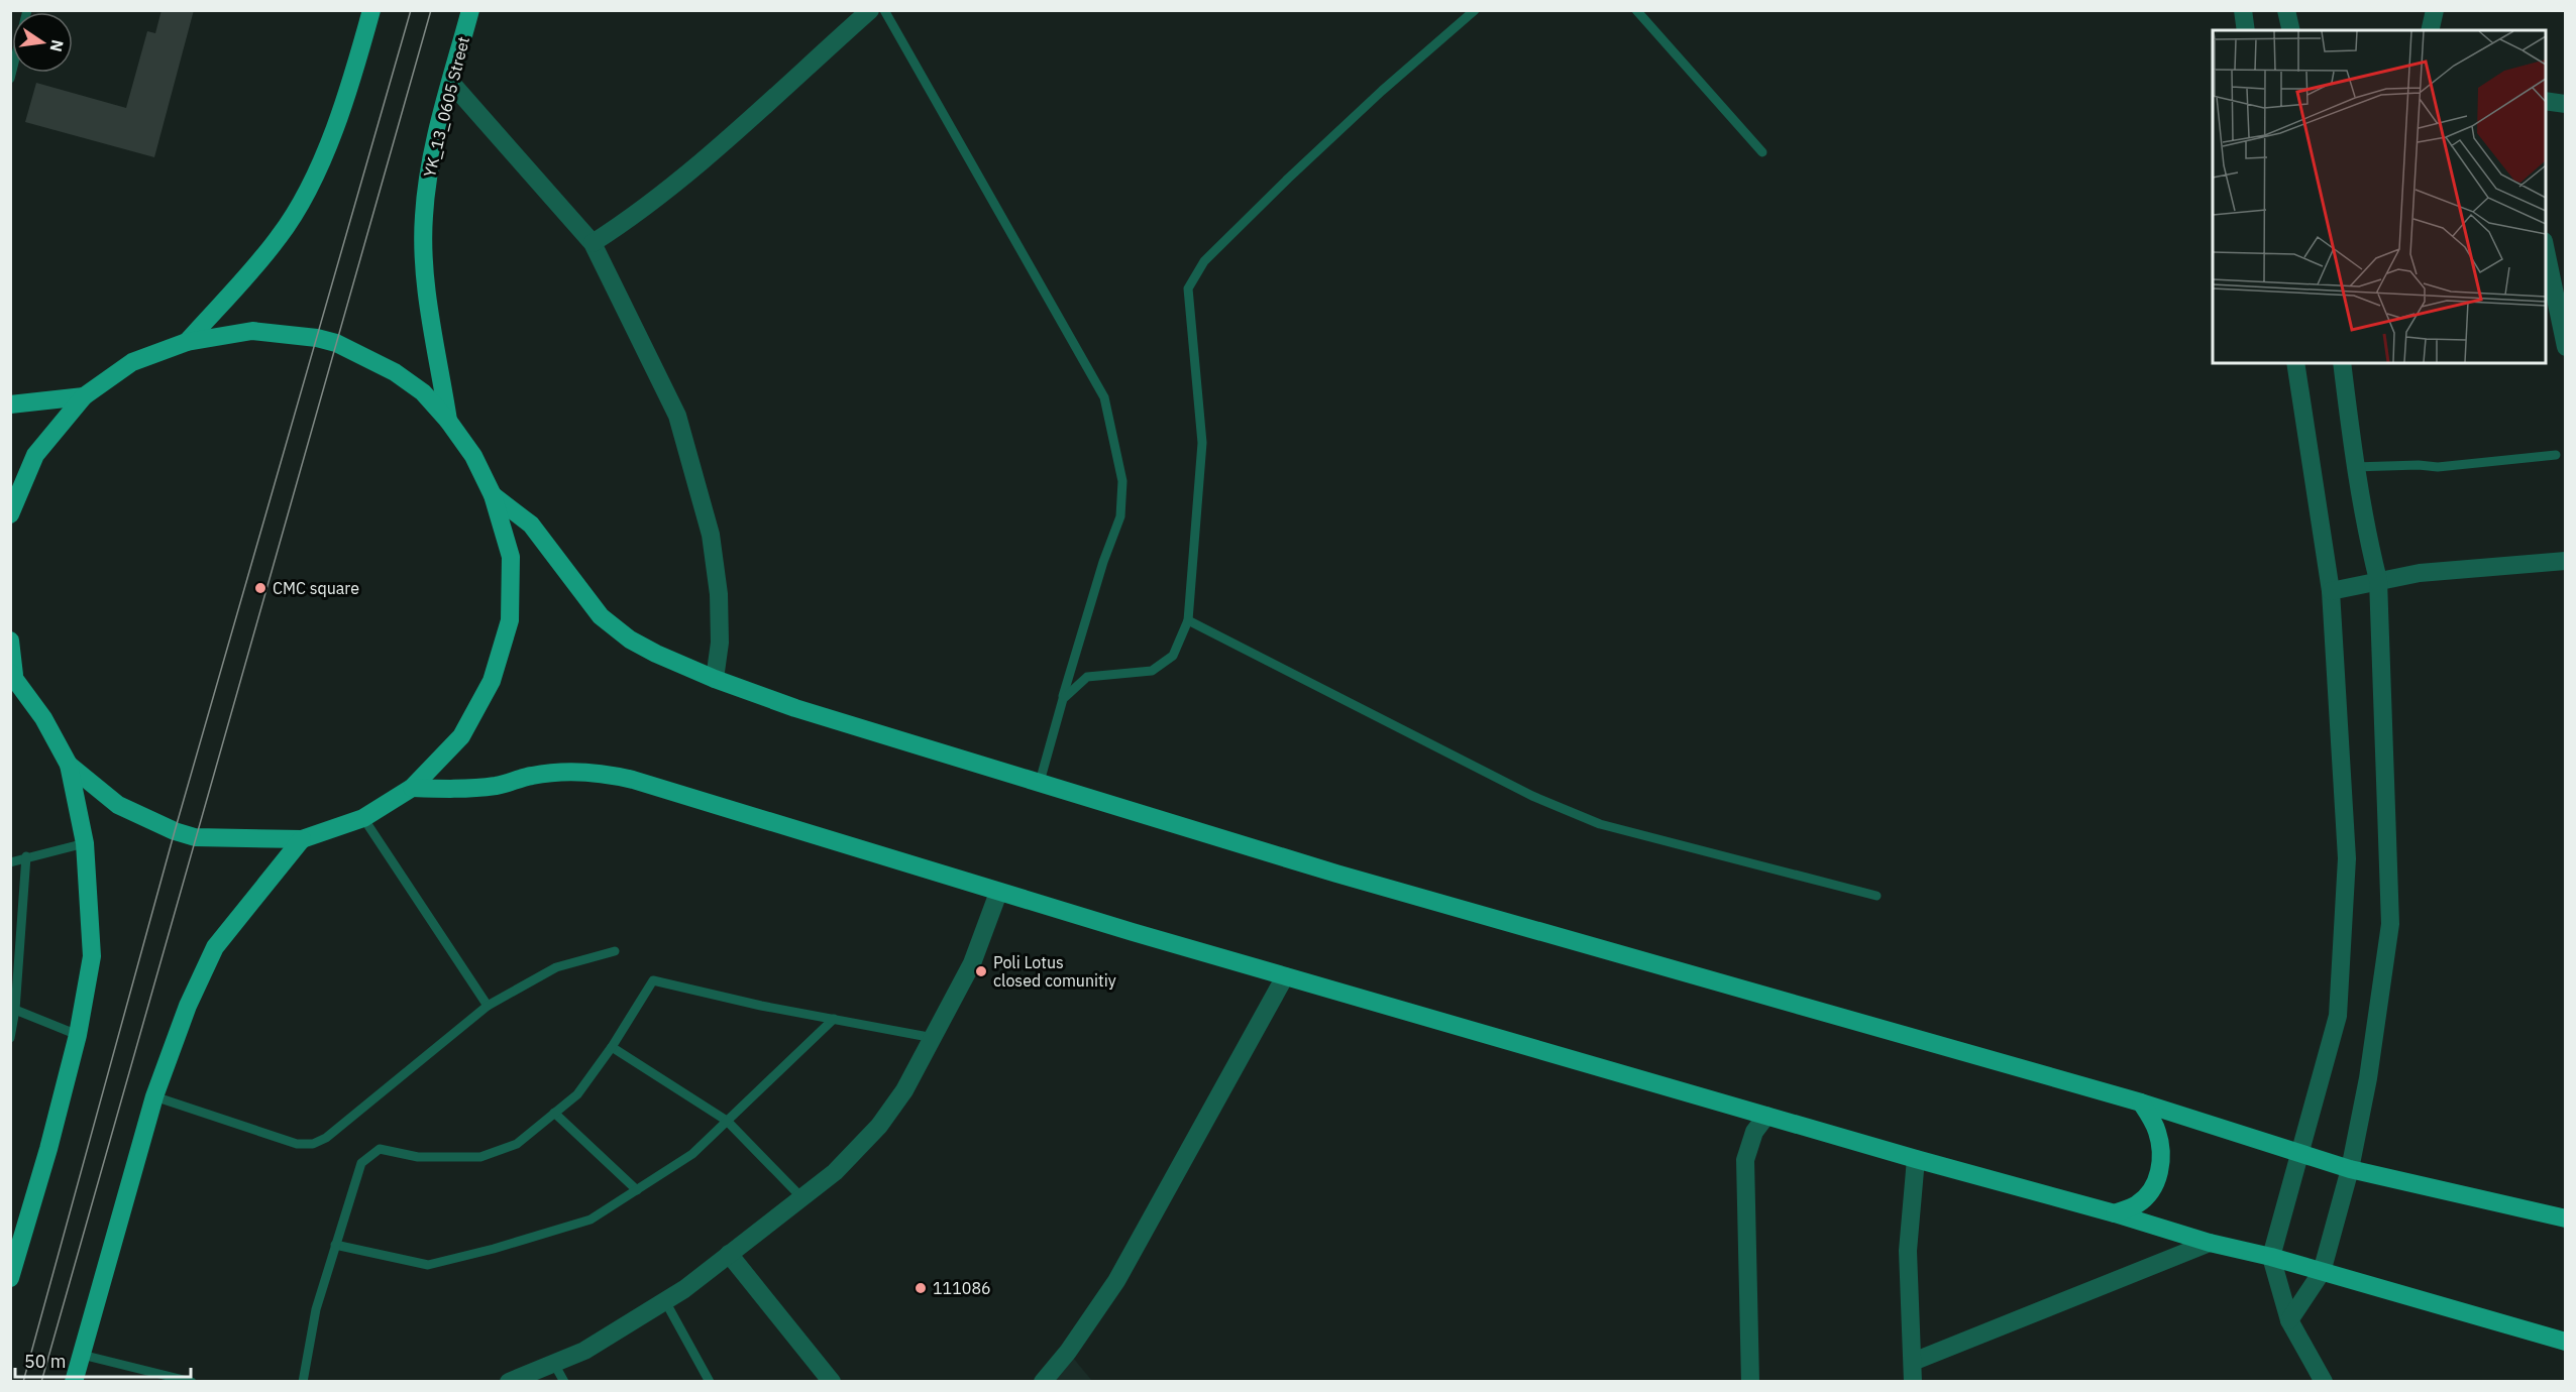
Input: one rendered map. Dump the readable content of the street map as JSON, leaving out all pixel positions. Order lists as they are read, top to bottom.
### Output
{
  "streets": {
    "main road": ["YK_13_0605 Street"]
  },
  "places": ["CMC square", "Poli Lotus closed comunitiy", "111086"],
  "scale_bar": "50 m",
  "north": "right"
}
